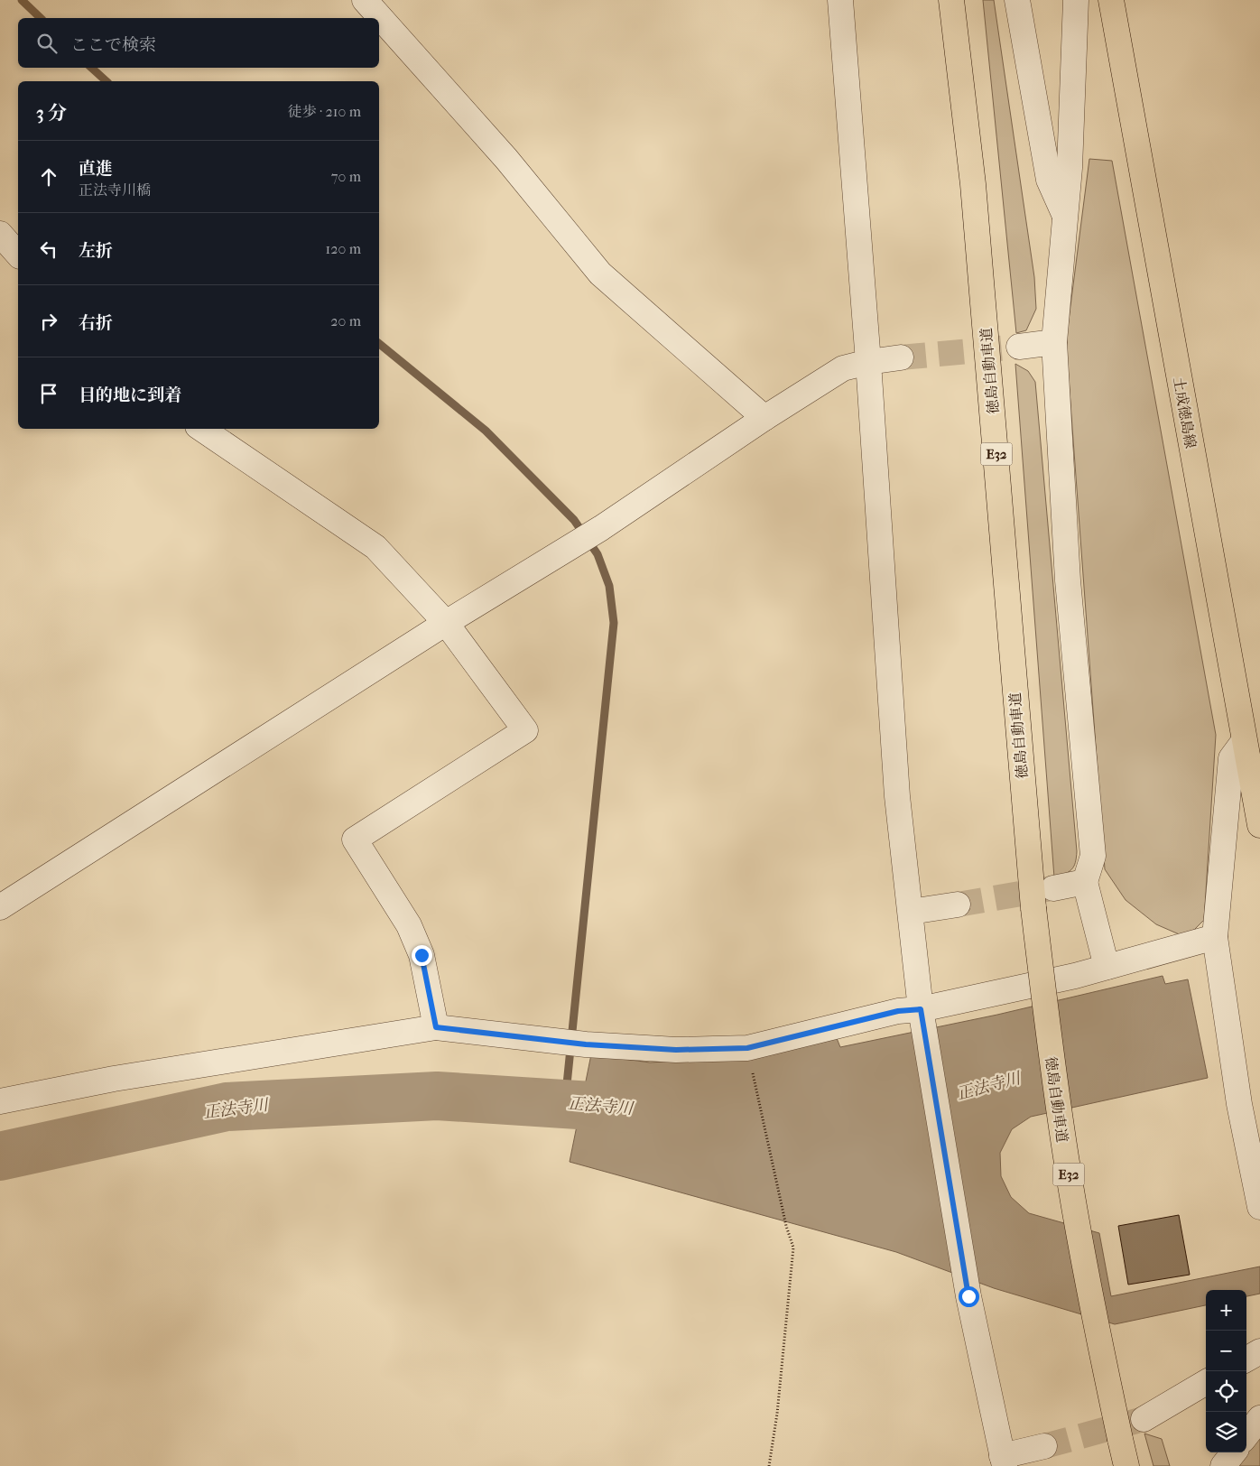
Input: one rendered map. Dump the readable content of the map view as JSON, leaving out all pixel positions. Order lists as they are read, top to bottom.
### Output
{
  "streets": {
    "main road": ["徳島自動車道", "土成徳島線", "E32"]
  },
  "water": ["正法寺川"],
  "page": {
    "search": "ここで検索",
    "heading": ["3 分", "徒歩 · 210 m"],
    "list": [
      ["直進", "正法寺川橋", "70 m"],
      ["左折", "120 m"],
      ["右折", "20 m"],
      "目的地に到着"
    ],
    "map_buttons": ["+", "−"]
  }
}
